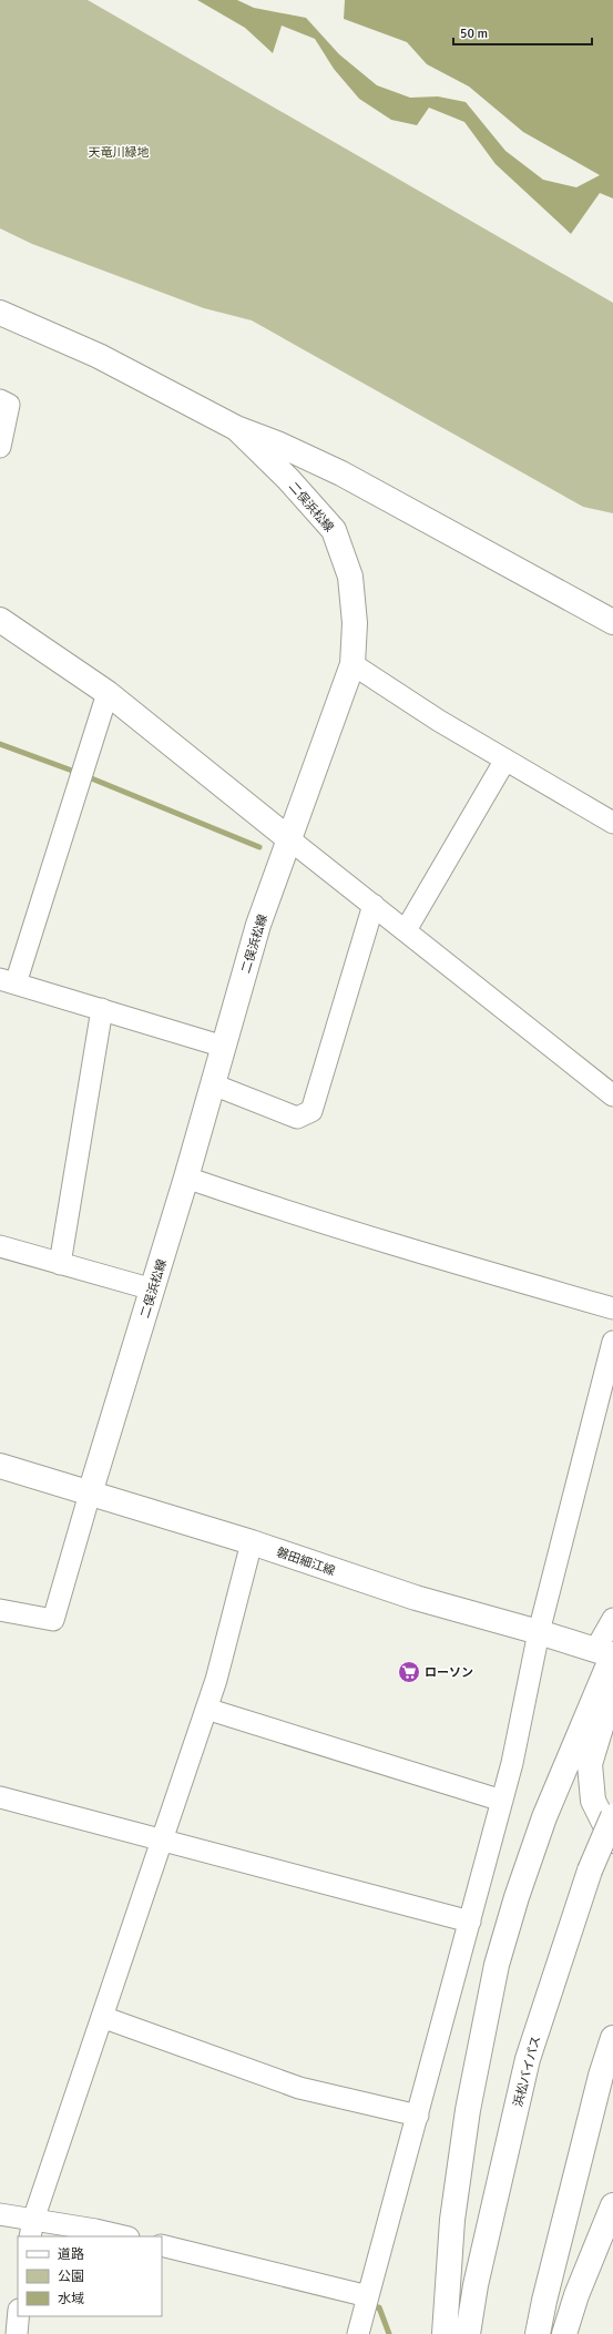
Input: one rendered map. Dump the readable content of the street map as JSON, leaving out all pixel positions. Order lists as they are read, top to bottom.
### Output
{
  "streets": {
    "main road": ["二俣浜松線", "磐田細江線", "浜松バイパス"]
  },
  "crossings": [
    ["二俣浜松線", "磐田細江線"]
  ],
  "parks": ["天竜川緑地"],
  "places": {
    "supermarket": ["ローソン"]
  },
  "legend": ["道路", "公園", "水域"],
  "scale_bar": "50 m"
}
